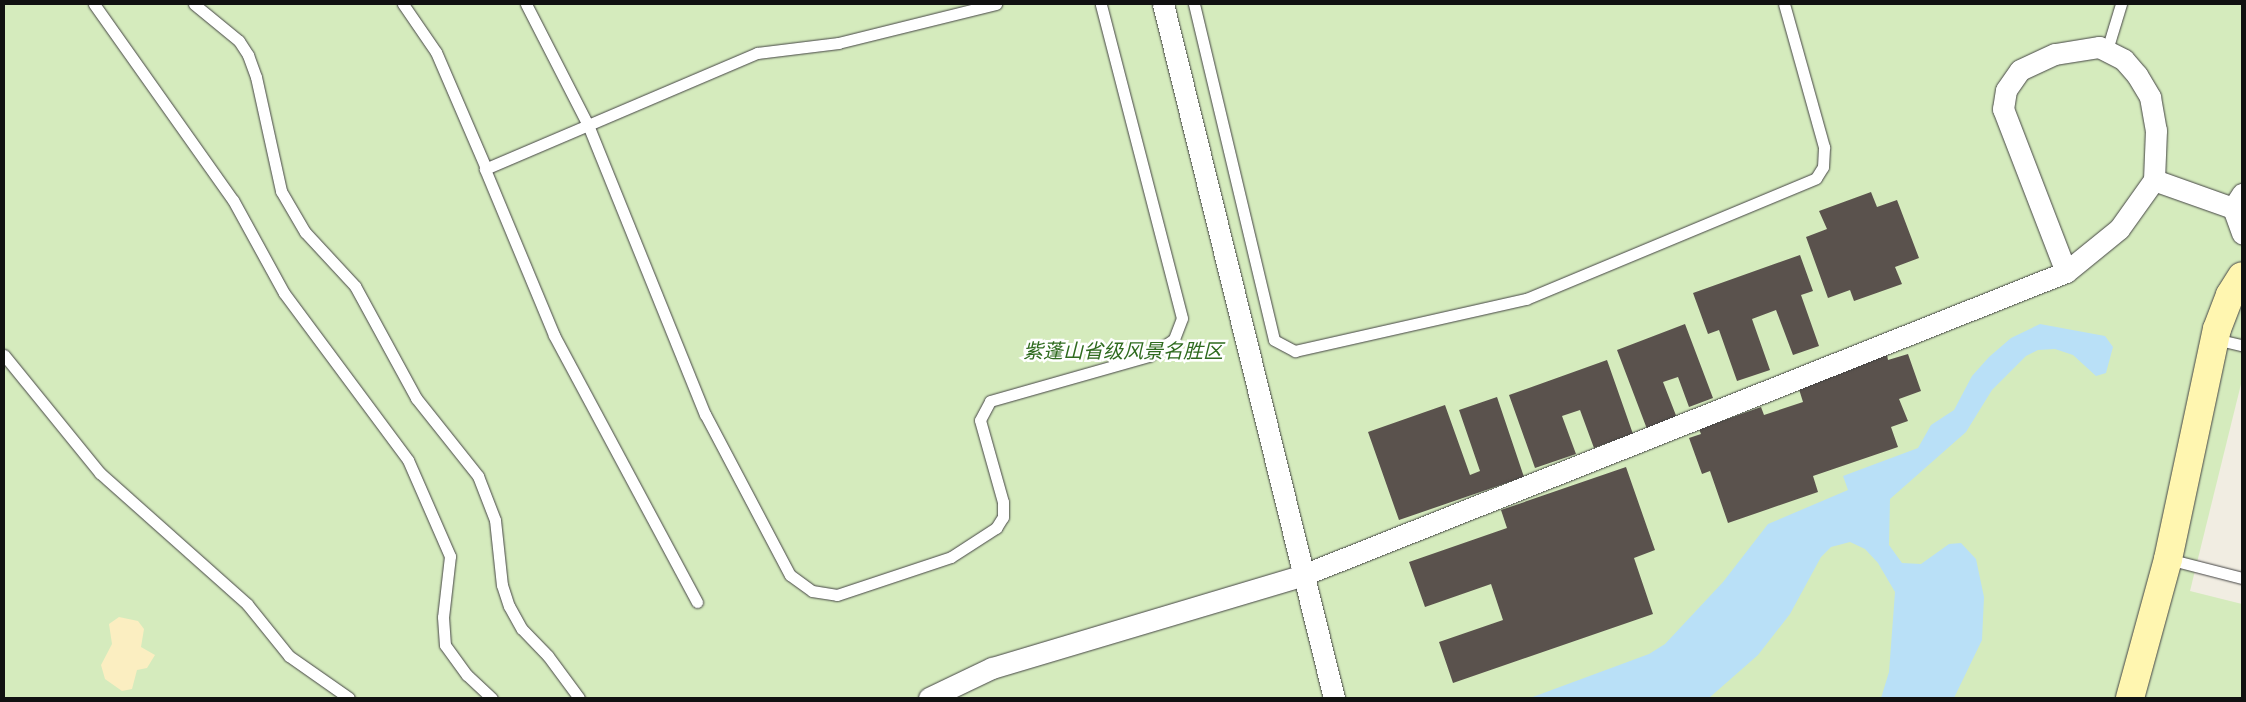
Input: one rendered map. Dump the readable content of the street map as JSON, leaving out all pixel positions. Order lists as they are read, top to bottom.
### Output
{
  "parks": ["紫蓬山省级风景名胜区"]
}
